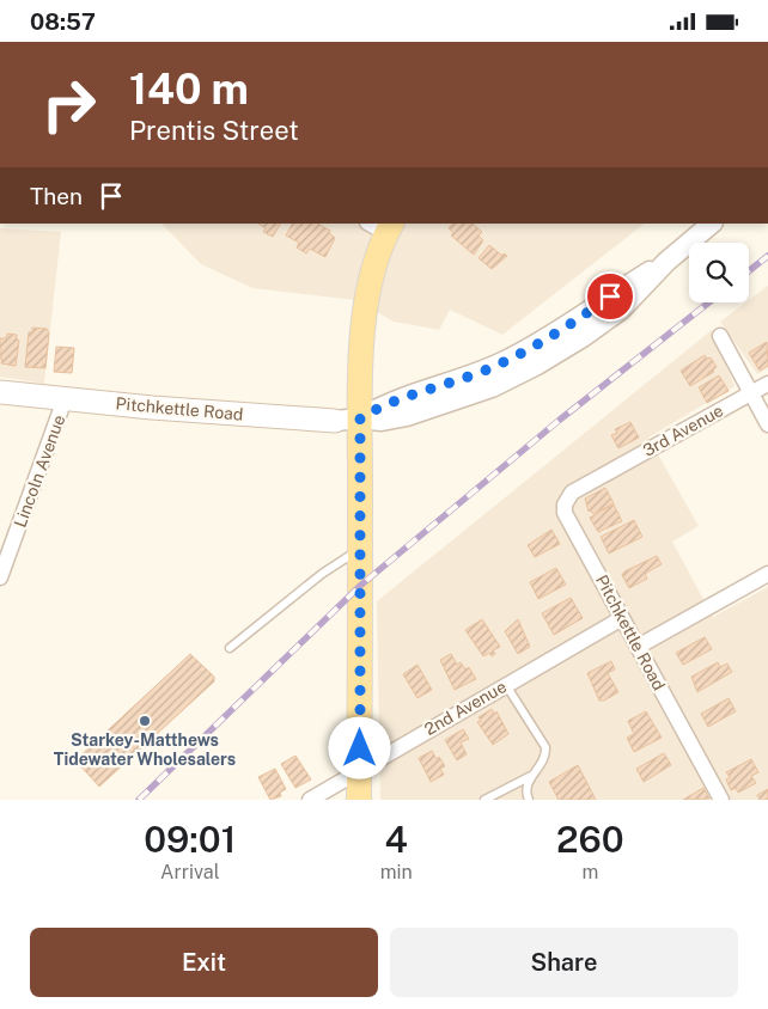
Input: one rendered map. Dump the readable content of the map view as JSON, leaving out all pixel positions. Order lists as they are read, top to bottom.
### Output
{
  "streets": {
    "main road": ["Pitchkettle Road"],
    "street": ["3rd Avenue", "Lincoln Avenue", "2nd Avenue"]
  },
  "crossings": [
    ["Pitchkettle Road", "3rd Avenue"],
    ["Pitchkettle Road", "Lincoln Avenue"],
    ["Pitchkettle Road", "2nd Avenue"]
  ],
  "places": ["Starkey-Matthews Tidewater Wholesalers"],
  "page": {
    "status": "08:57",
    "turn": ["140 m", "Prentis Street"],
    "then": "Then",
    "eta": [
      "09:01",
      "Arrival",
      "4",
      "min",
      "260",
      "m"
    ],
    "buttons": ["Exit", "Share"]
  }
}
